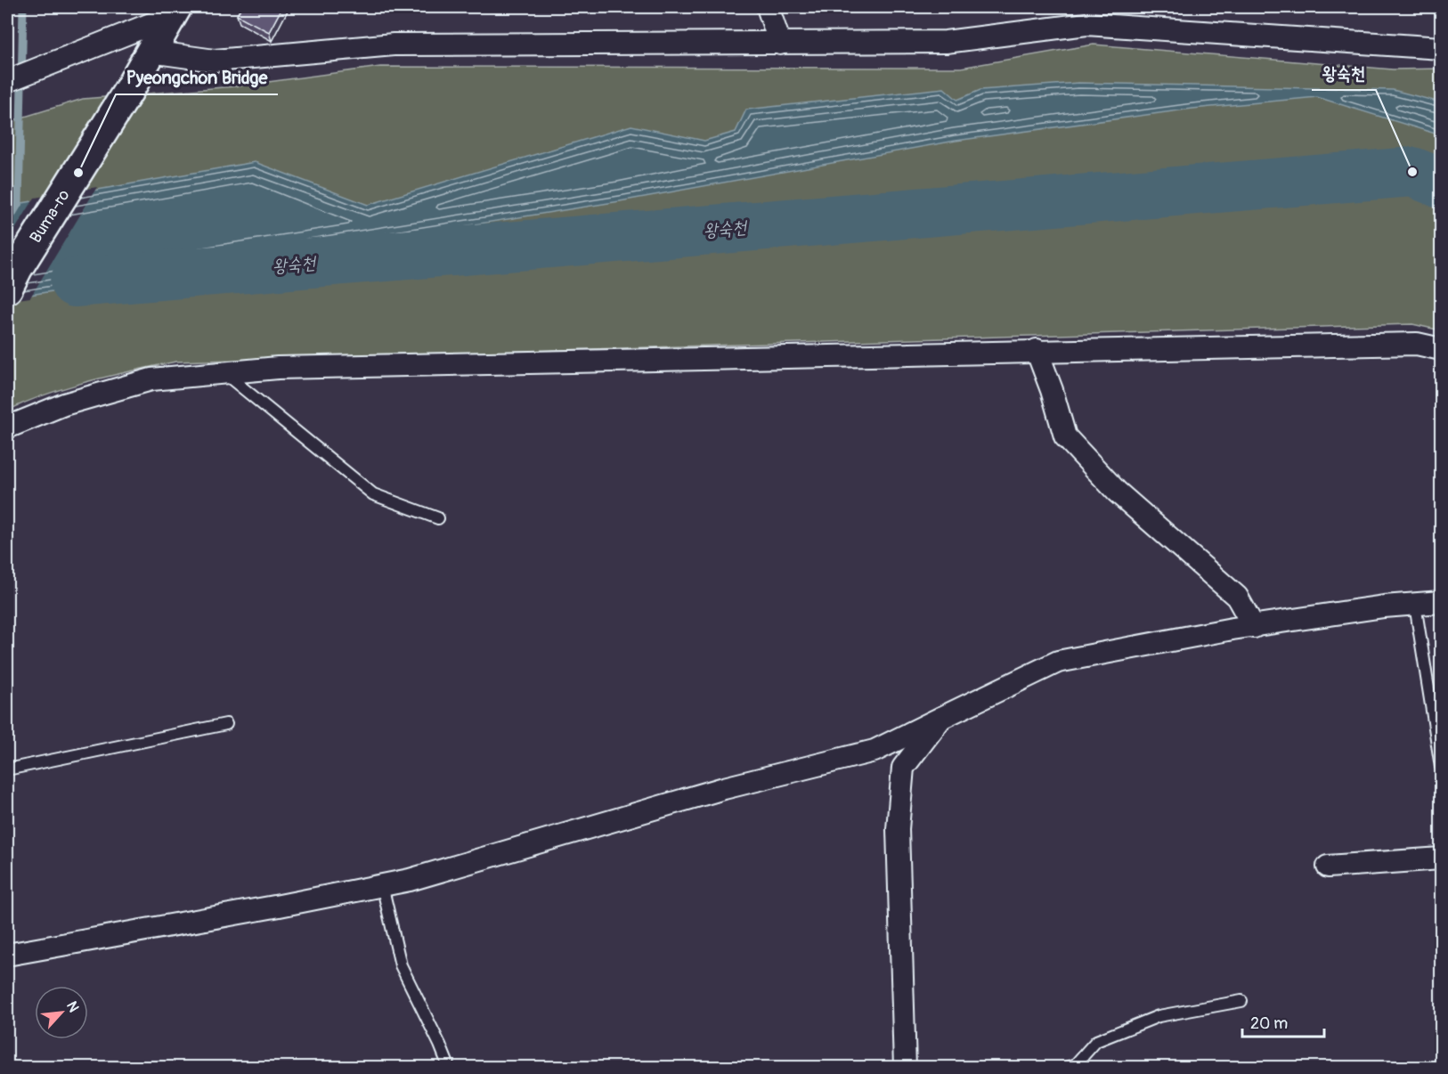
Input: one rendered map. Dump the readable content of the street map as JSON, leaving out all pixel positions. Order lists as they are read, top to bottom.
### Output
{
  "streets": {
    "street": ["Buma-ro"]
  },
  "water": ["왕숙천"],
  "places": ["왕숙천", "Pyeongchon Bridge"],
  "scale_bar": "20 m",
  "north": "top right"
}
